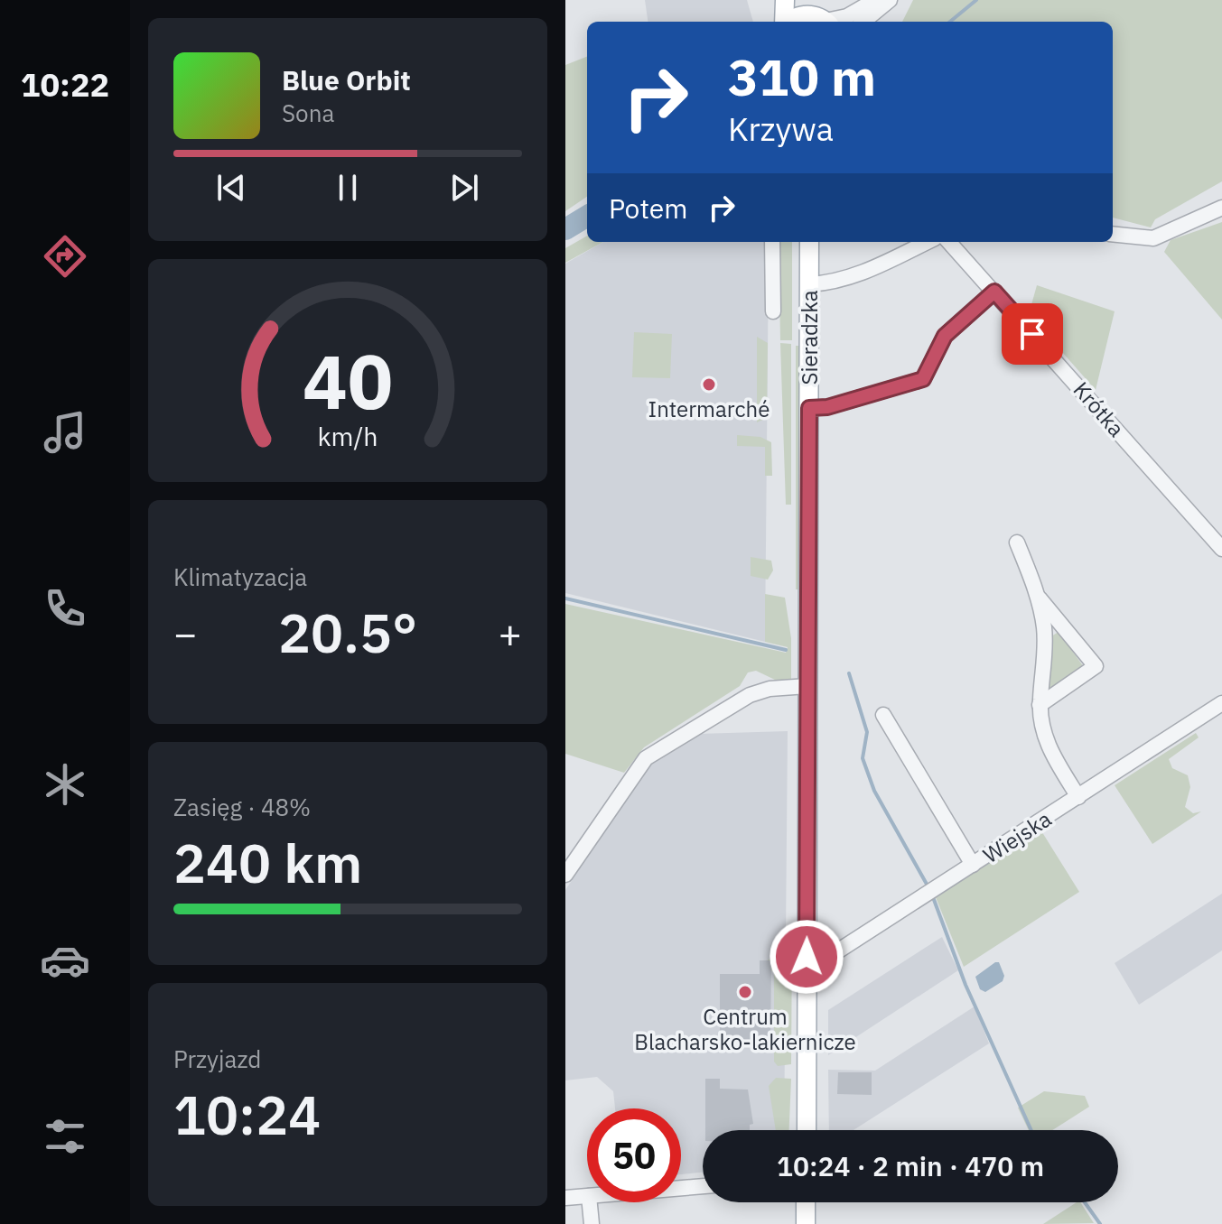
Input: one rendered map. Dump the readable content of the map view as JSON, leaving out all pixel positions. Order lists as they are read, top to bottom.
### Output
{
  "streets": {
    "main road": ["Sieradzka"],
    "street": ["Krótka", "Wiejska"]
  },
  "crossings": [
    ["Sieradzka", "Wiejska"]
  ],
  "places": ["Intermarché", "Centrum Blacharsko-lakiernicze"],
  "page": {
    "tabs": "10:22",
    "turn": ["310 m", "Krzywa"],
    "song": ["Blue Orbit", "Sona"],
    "then": "Potem",
    "tile": [
      "Klimatyzacja",
      ["Zasięg · 48%", "240 km"],
      ["Przyjazd", "10:24"]
    ],
    "heat": ["−", "20.5°", "+"],
    "limit": "50",
    "trip": "10:24 · 2 min · 470 m",
    "gauge": ["40", "km/h"]
  }
}
